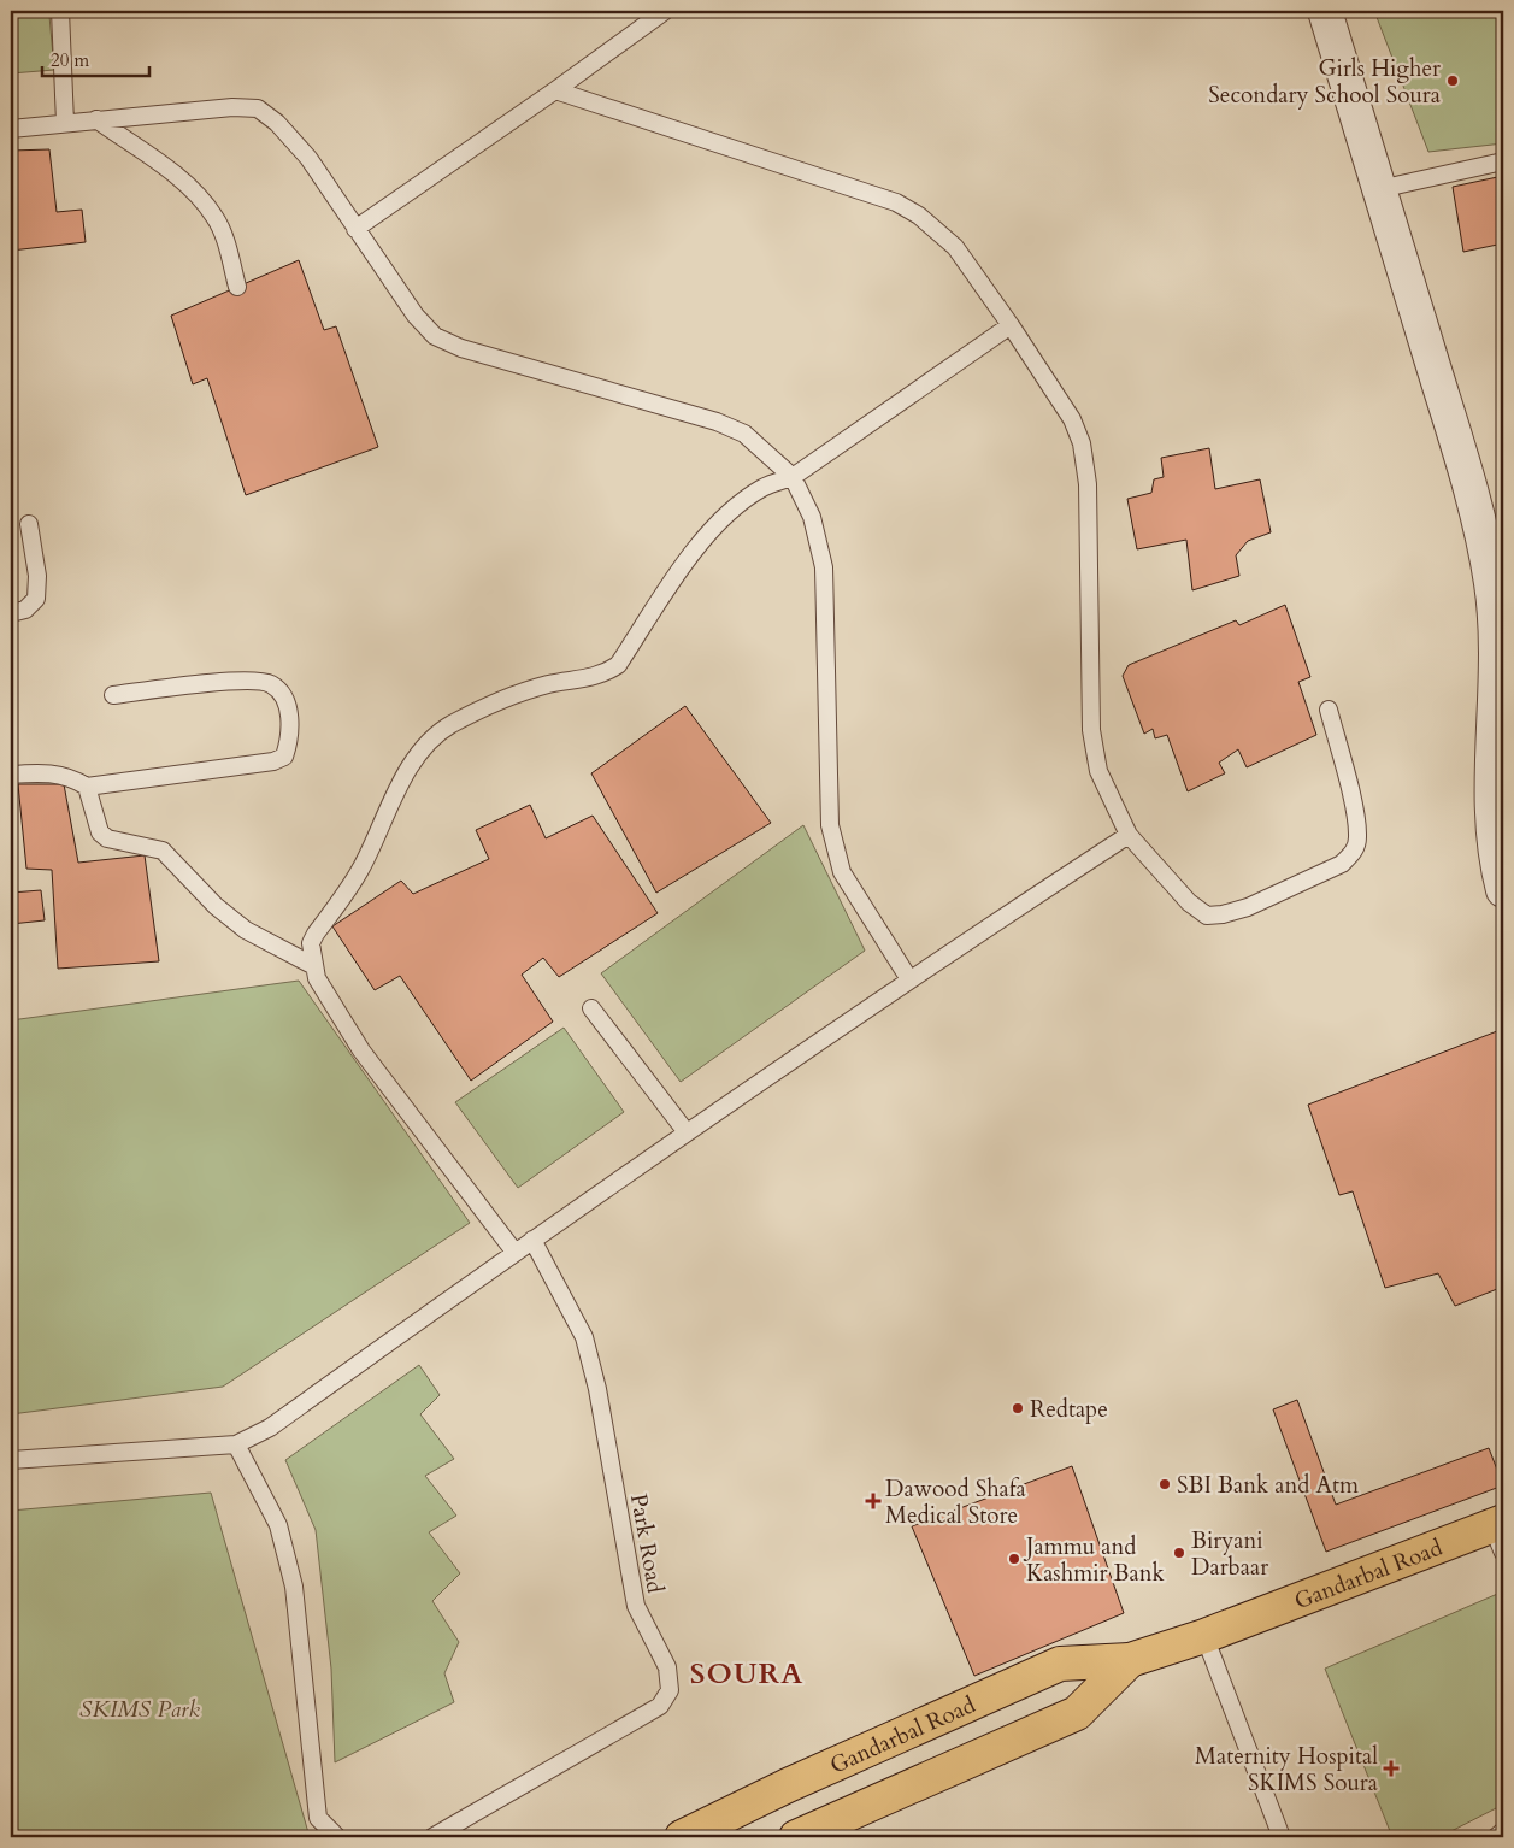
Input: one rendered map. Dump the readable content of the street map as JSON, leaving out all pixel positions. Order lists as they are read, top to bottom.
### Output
{
  "streets": {
    "main road": ["Gandarbal Road"],
    "lane": ["Park Road"]
  },
  "districts": ["SOURA"],
  "parks": ["SKIMS Park"],
  "places": {
    "other": [
      "Girls Higher Secondary School Soura",
      "Redtape",
      "SBI Bank and Atm",
      "Biryani Darbaar",
      "Jammu and Kashmir Bank"
    ],
    "health": ["Dawood Shafa Medical Store", "Maternity Hospital SKIMS Soura"]
  },
  "scale_bar": "20 m"
}
